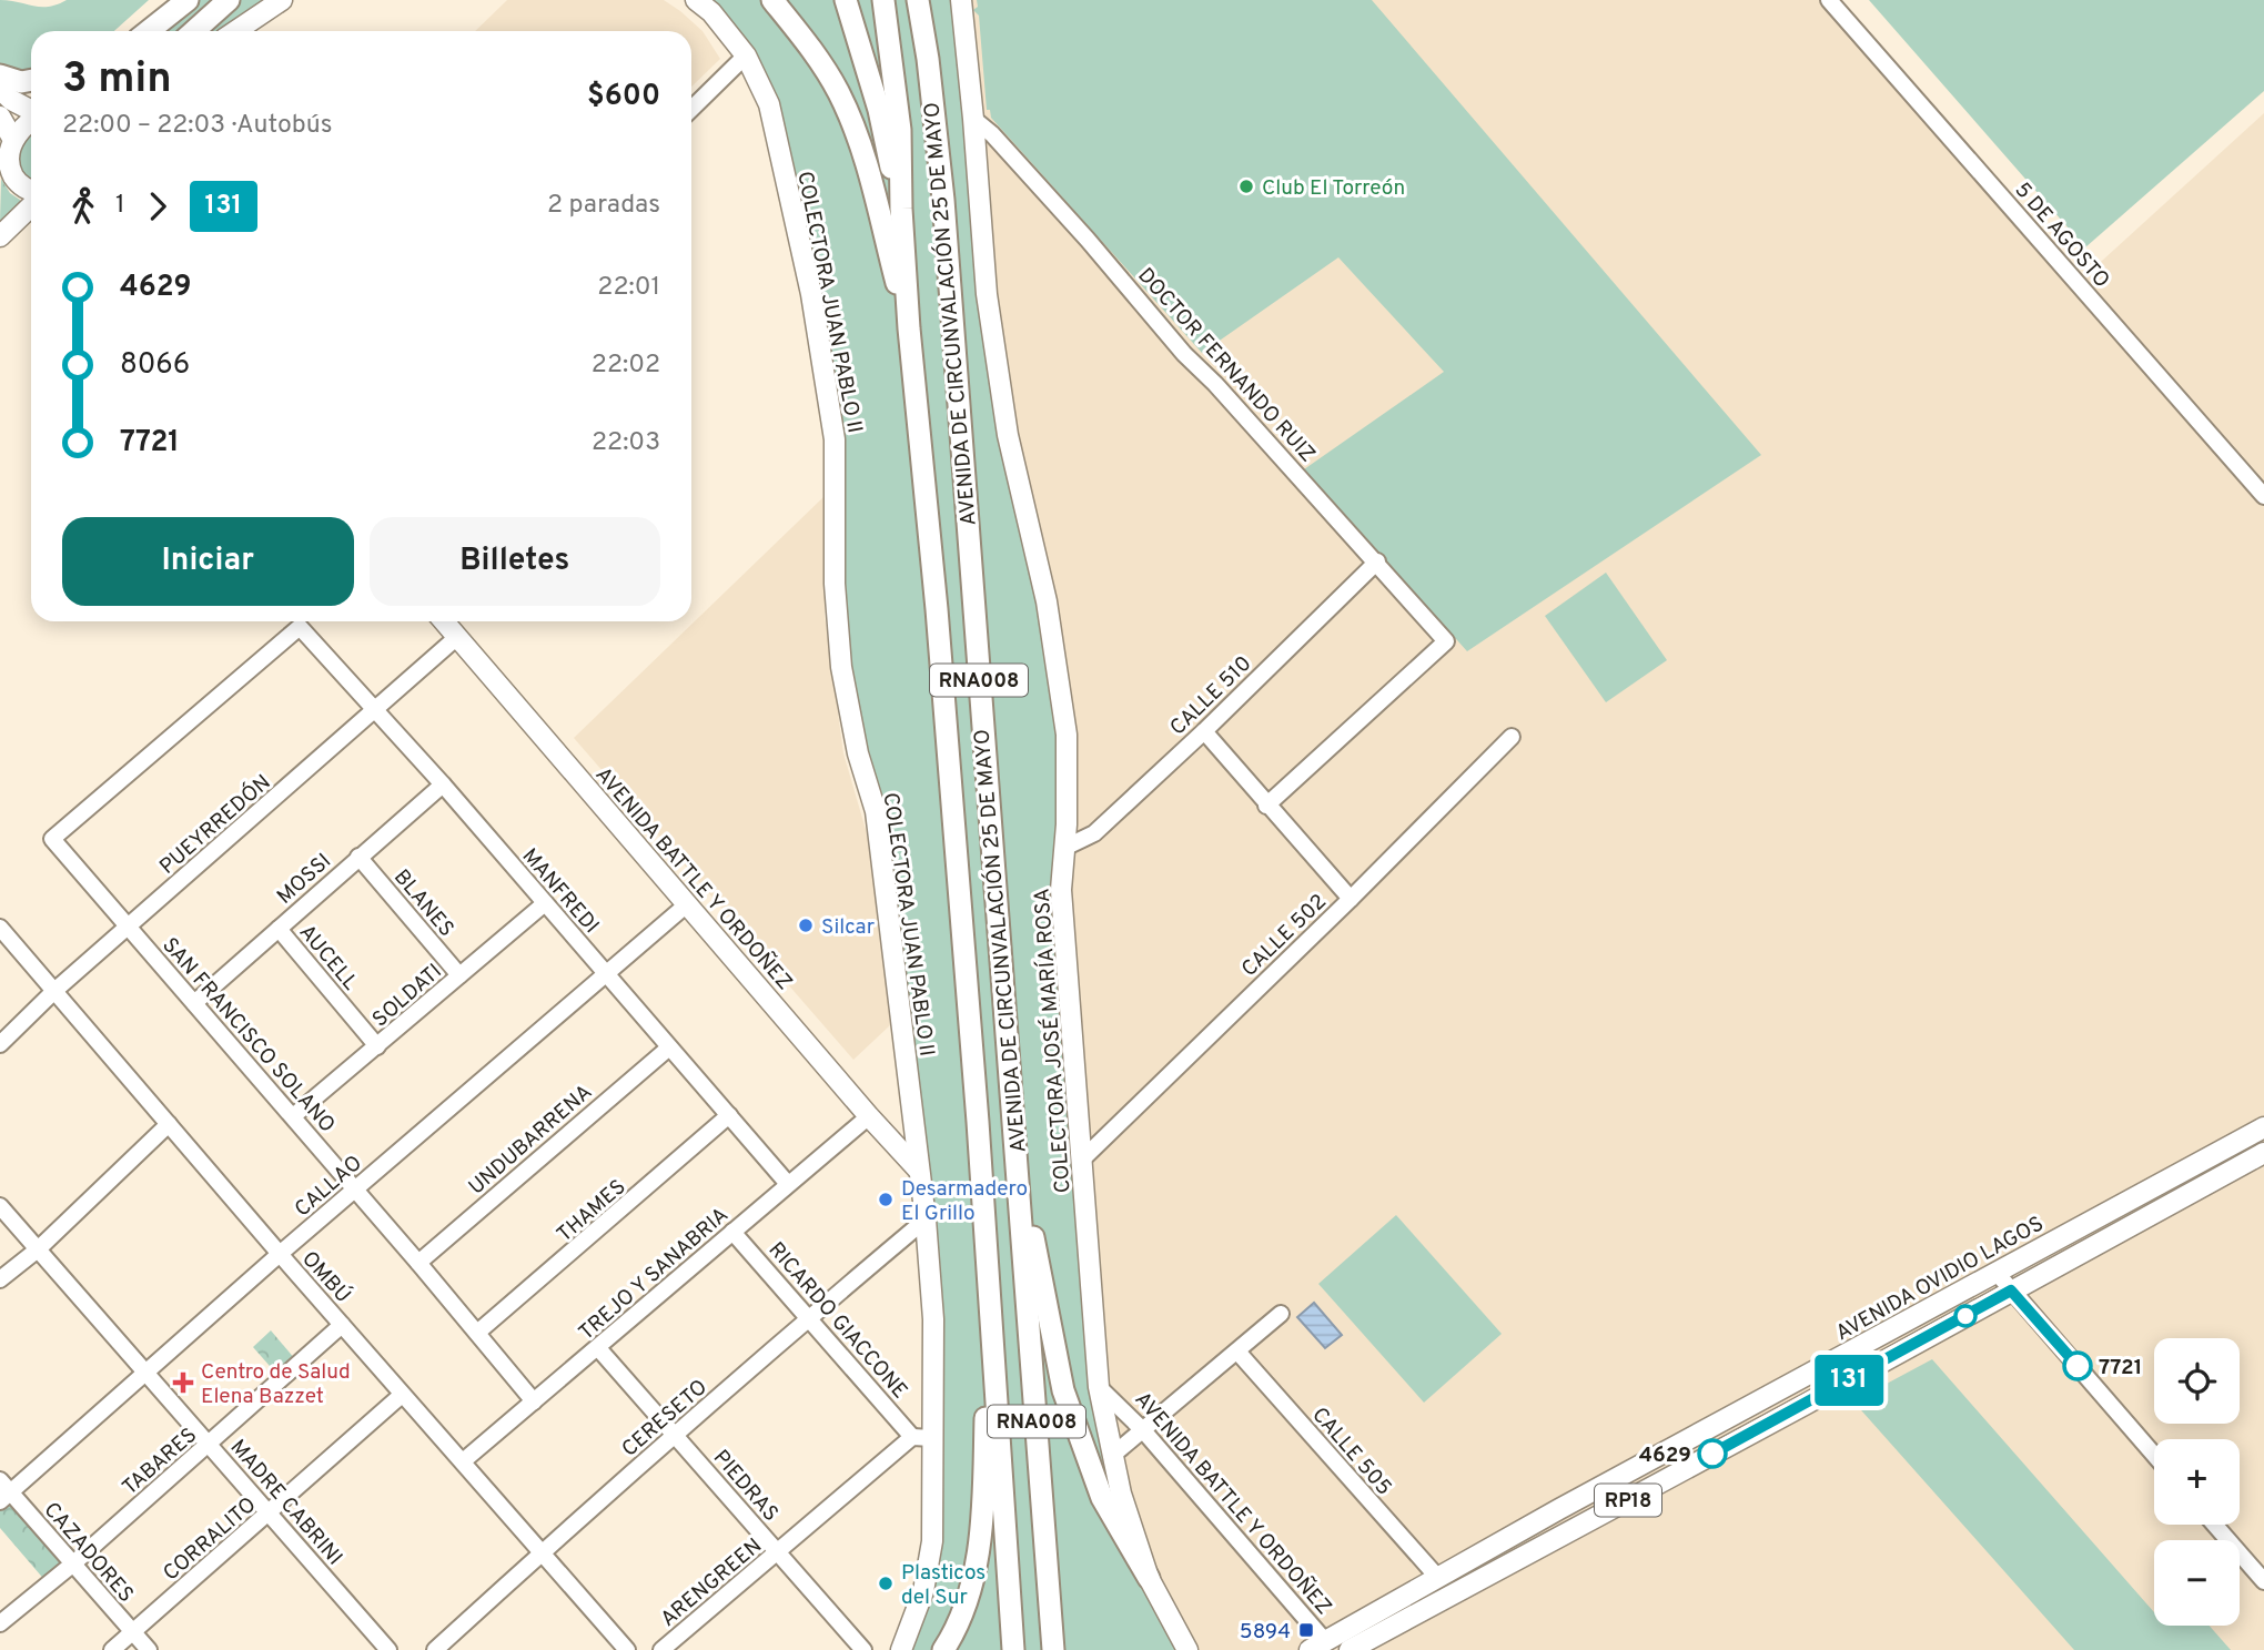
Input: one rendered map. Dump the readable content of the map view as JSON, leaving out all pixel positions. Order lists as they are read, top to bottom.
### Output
{
  "streets": {
    "highway": ["AVENIDA DE CIRCUNVALACIÓN 25 DE MAYO", "RNA008"],
    "main road": [
      "COLECTORA JUAN PABLO II",
      "AVENIDA BATTLE Y ORDOÑEZ",
      "COLECTORA JOSÉ MARÍA ROSA",
      "AVENIDA OVIDIO LAGOS",
      "RP18"
    ],
    "street": [
      "5 DE AGOSTO",
      "DOCTOR FERNANDO RUIZ",
      "CALLE 510",
      "PUEYRREDÓN",
      "MOSSI",
      "MANFREDI",
      "BLANES",
      "CALLE 502",
      "AUCELL",
      "SOLDATI",
      "SAN FRANCISCO SOLANO",
      "UNDUBARRENA",
      "CALLAO",
      "THAMES",
      "TREJO Y SANABRIA",
      "OMBÚ",
      "RICARDO GIACCONE",
      "CERESETO",
      "CALLE 505",
      "TABARES",
      "PIEDRAS",
      "MADRE CABRINI",
      "CORRALITO",
      "CAZADORES",
      "ARENGREEN"
    ]
  },
  "crossings": [
    ["COLECTORA JUAN PABLO II", "AVENIDA BATTLE Y ORDOÑEZ"],
    ["COLECTORA JUAN PABLO II", "RICARDO GIACCONE"],
    ["COLECTORA JUAN PABLO II", "CERESETO"],
    ["COLECTORA JUAN PABLO II", "ARENGREEN"],
    ["DOCTOR FERNANDO RUIZ", "CALLE 510"],
    ["DOCTOR FERNANDO RUIZ", "COLECTORA JOSÉ MARÍA ROSA"],
    ["CALLE 510", "COLECTORA JOSÉ MARÍA ROSA"],
    ["PUEYRREDÓN", "AVENIDA BATTLE Y ORDOÑEZ"],
    ["PUEYRREDÓN", "MANFREDI"],
    ["PUEYRREDÓN", "SAN FRANCISCO SOLANO"],
    ["PUEYRREDÓN", "OMBÚ"],
    ["MOSSI", "MANFREDI"],
    ["MOSSI", "BLANES"],
    ["MOSSI", "AUCELL"],
    ["MOSSI", "SAN FRANCISCO SOLANO"],
    ["AVENIDA BATTLE Y ORDOÑEZ", "COLECTORA JOSÉ MARÍA ROSA"],
    ["AVENIDA BATTLE Y ORDOÑEZ", "CALLAO"],
    ["AVENIDA BATTLE Y ORDOÑEZ", "TREJO Y SANABRIA"],
    ["AVENIDA BATTLE Y ORDOÑEZ", "AVENIDA OVIDIO LAGOS"],
    ["MANFREDI", "SOLDATI"],
    ["MANFREDI", "SAN FRANCISCO SOLANO"],
    ["MANFREDI", "UNDUBARRENA"],
    ["MANFREDI", "CALLAO"],
    ["MANFREDI", "THAMES"],
    ["MANFREDI", "TREJO Y SANABRIA"],
    ["BLANES", "SOLDATI"],
    ["CALLE 502", "COLECTORA JOSÉ MARÍA ROSA"],
    ["AUCELL", "SOLDATI"],
    ["SOLDATI", "SAN FRANCISCO SOLANO"],
    ["SAN FRANCISCO SOLANO", "UNDUBARRENA"],
    ["SAN FRANCISCO SOLANO", "CALLAO"],
    ["SAN FRANCISCO SOLANO", "THAMES"],
    ["SAN FRANCISCO SOLANO", "TREJO Y SANABRIA"],
    ["CALLAO", "OMBÚ"],
    ["CALLAO", "MADRE CABRINI"],
    ["CALLAO", "CAZADORES"],
    ["TREJO Y SANABRIA", "OMBÚ"],
    ["TREJO Y SANABRIA", "RICARDO GIACCONE"],
    ["TREJO Y SANABRIA", "PIEDRAS"],
    ["OMBÚ", "CERESETO"],
    ["OMBÚ", "TABARES"],
    ["OMBÚ", "CORRALITO"],
    ["AVENIDA OVIDIO LAGOS", "CALLE 505"],
    ["RICARDO GIACCONE", "CERESETO"],
    ["RICARDO GIACCONE", "ARENGREEN"],
    ["CERESETO", "PIEDRAS"],
    ["TABARES", "MADRE CABRINI"],
    ["TABARES", "CAZADORES"],
    ["PIEDRAS", "ARENGREEN"],
    ["MADRE CABRINI", "CORRALITO"],
    ["CORRALITO", "CAZADORES"]
  ],
  "places": {
    "other": [
      "Club El Torreón",
      "Silcar",
      "Desarmadero El Grillo",
      "7721",
      "4629",
      "Plasticos del Sur"
    ],
    "health": ["Centro de Salud Elena Bazzet"],
    "transit": ["5894"]
  },
  "lines": ["bus line 131"],
  "page": {
    "on_map": "131",
    "heading": ["3 min", "22:00 – 22:03 · Autobús", "$600"],
    "legs": ["1", "131", "2 paradas"],
    "list": [
      {
        "name": "4629",
        "value": "22:01"
      },
      {
        "name": "8066",
        "value": "22:02"
      },
      {
        "name": "7721",
        "value": "22:03"
      }
    ],
    "buttons": ["Iniciar", "Billetes"],
    "map_buttons": ["+", "−"]
  }
}
